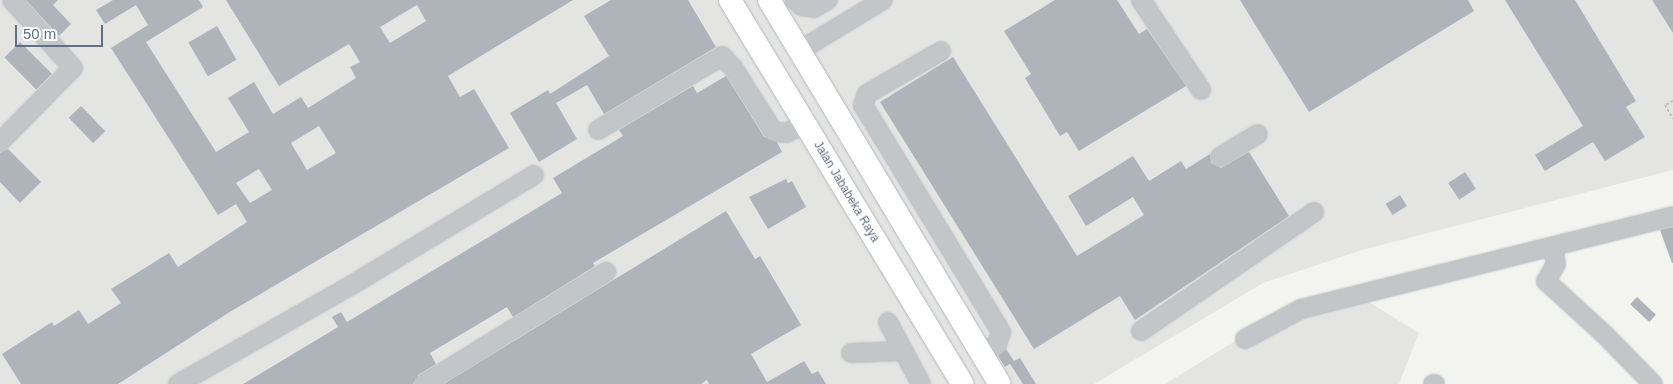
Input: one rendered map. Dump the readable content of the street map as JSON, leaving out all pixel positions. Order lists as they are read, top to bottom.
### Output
{
  "streets": {
    "main road": ["Jalan Jababeka Raya"]
  },
  "scale_bar": "50 m"
}
